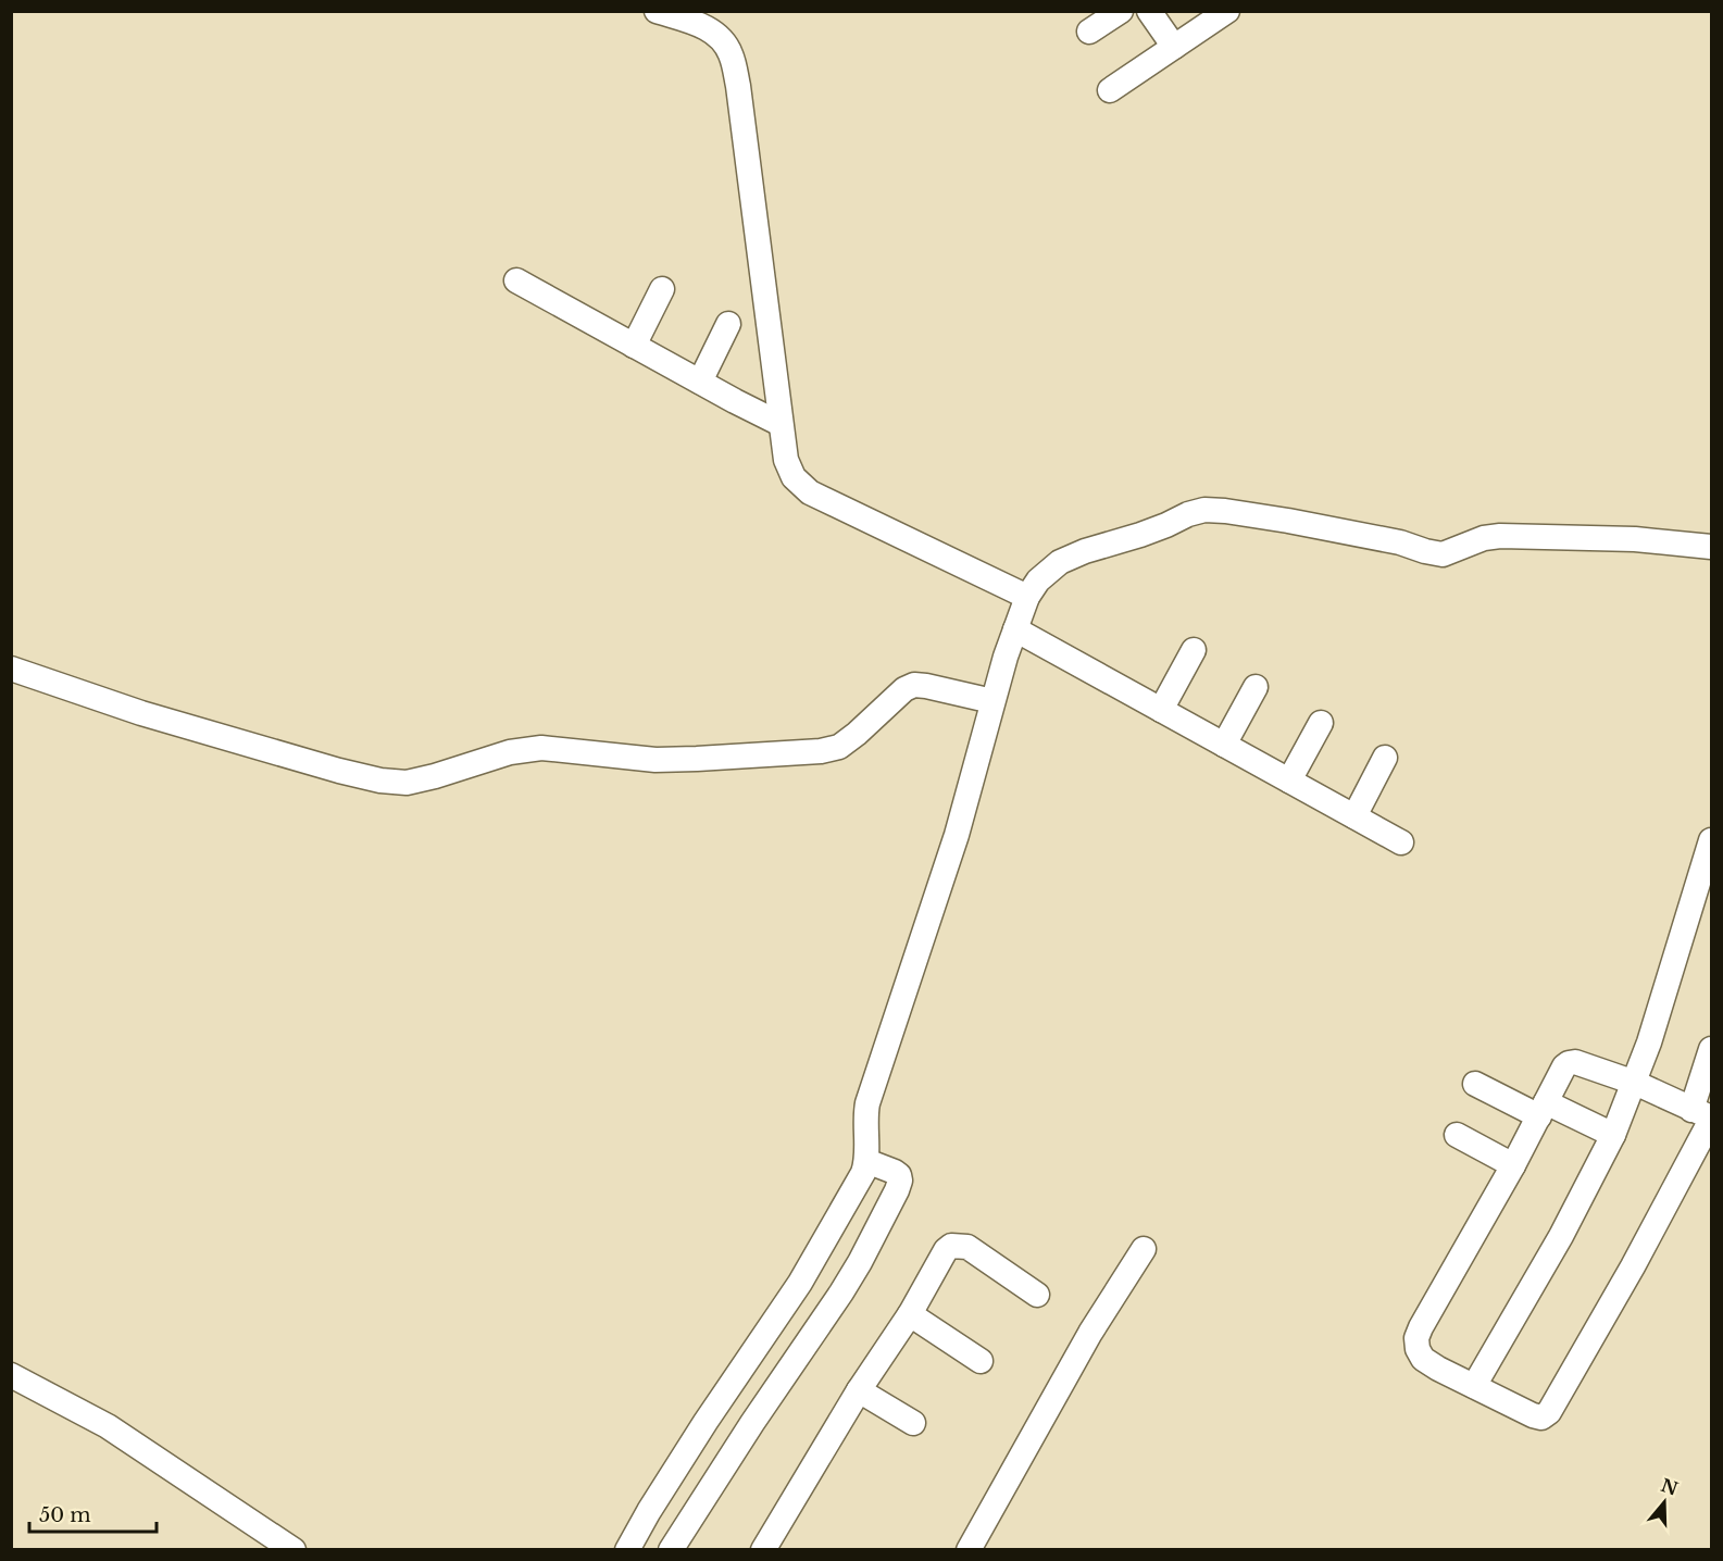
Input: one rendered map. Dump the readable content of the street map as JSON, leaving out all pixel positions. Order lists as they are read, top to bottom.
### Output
{
  "scale_bar": "50 m",
  "north": "top"
}
